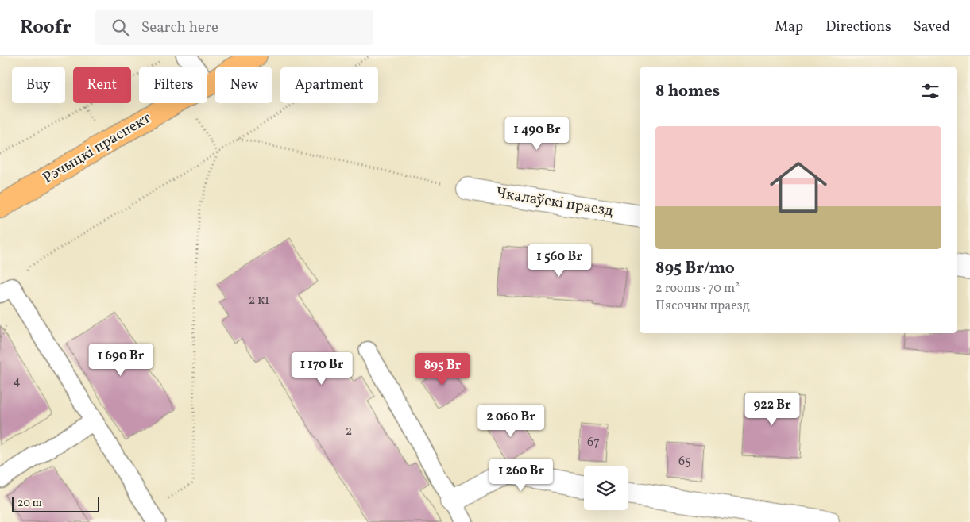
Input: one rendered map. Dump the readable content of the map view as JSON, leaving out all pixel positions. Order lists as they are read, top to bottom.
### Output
{
  "streets": {
    "main road": ["Рэчыцкі праспект"],
    "street": ["Чкалаўскі праезд"]
  },
  "house_numbers": [
    "2 к1",
    "4",
    "2",
    "67",
    "65"
  ],
  "scale_bar": "20 m",
  "page": {
    "header": "Roofr",
    "search": "Search here",
    "nav": ["Map", "Directions", "Saved"],
    "chip": [
      "Buy",
      "Rent",
      "Filters",
      "New",
      "Apartment"
    ],
    "heading": "8 homes",
    "list": [
      {
        "name": "895 Br/mo",
        "note": "2 rooms · 70 m² · Пясочны праезд"
      }
    ],
    "price": [
      "1 490 Br",
      "1 560 Br",
      "1 690 Br",
      "1 170 Br",
      "895 Br",
      "922 Br",
      "2 060 Br",
      "1 260 Br"
    ],
    "scale": "20 m"
  }
}
